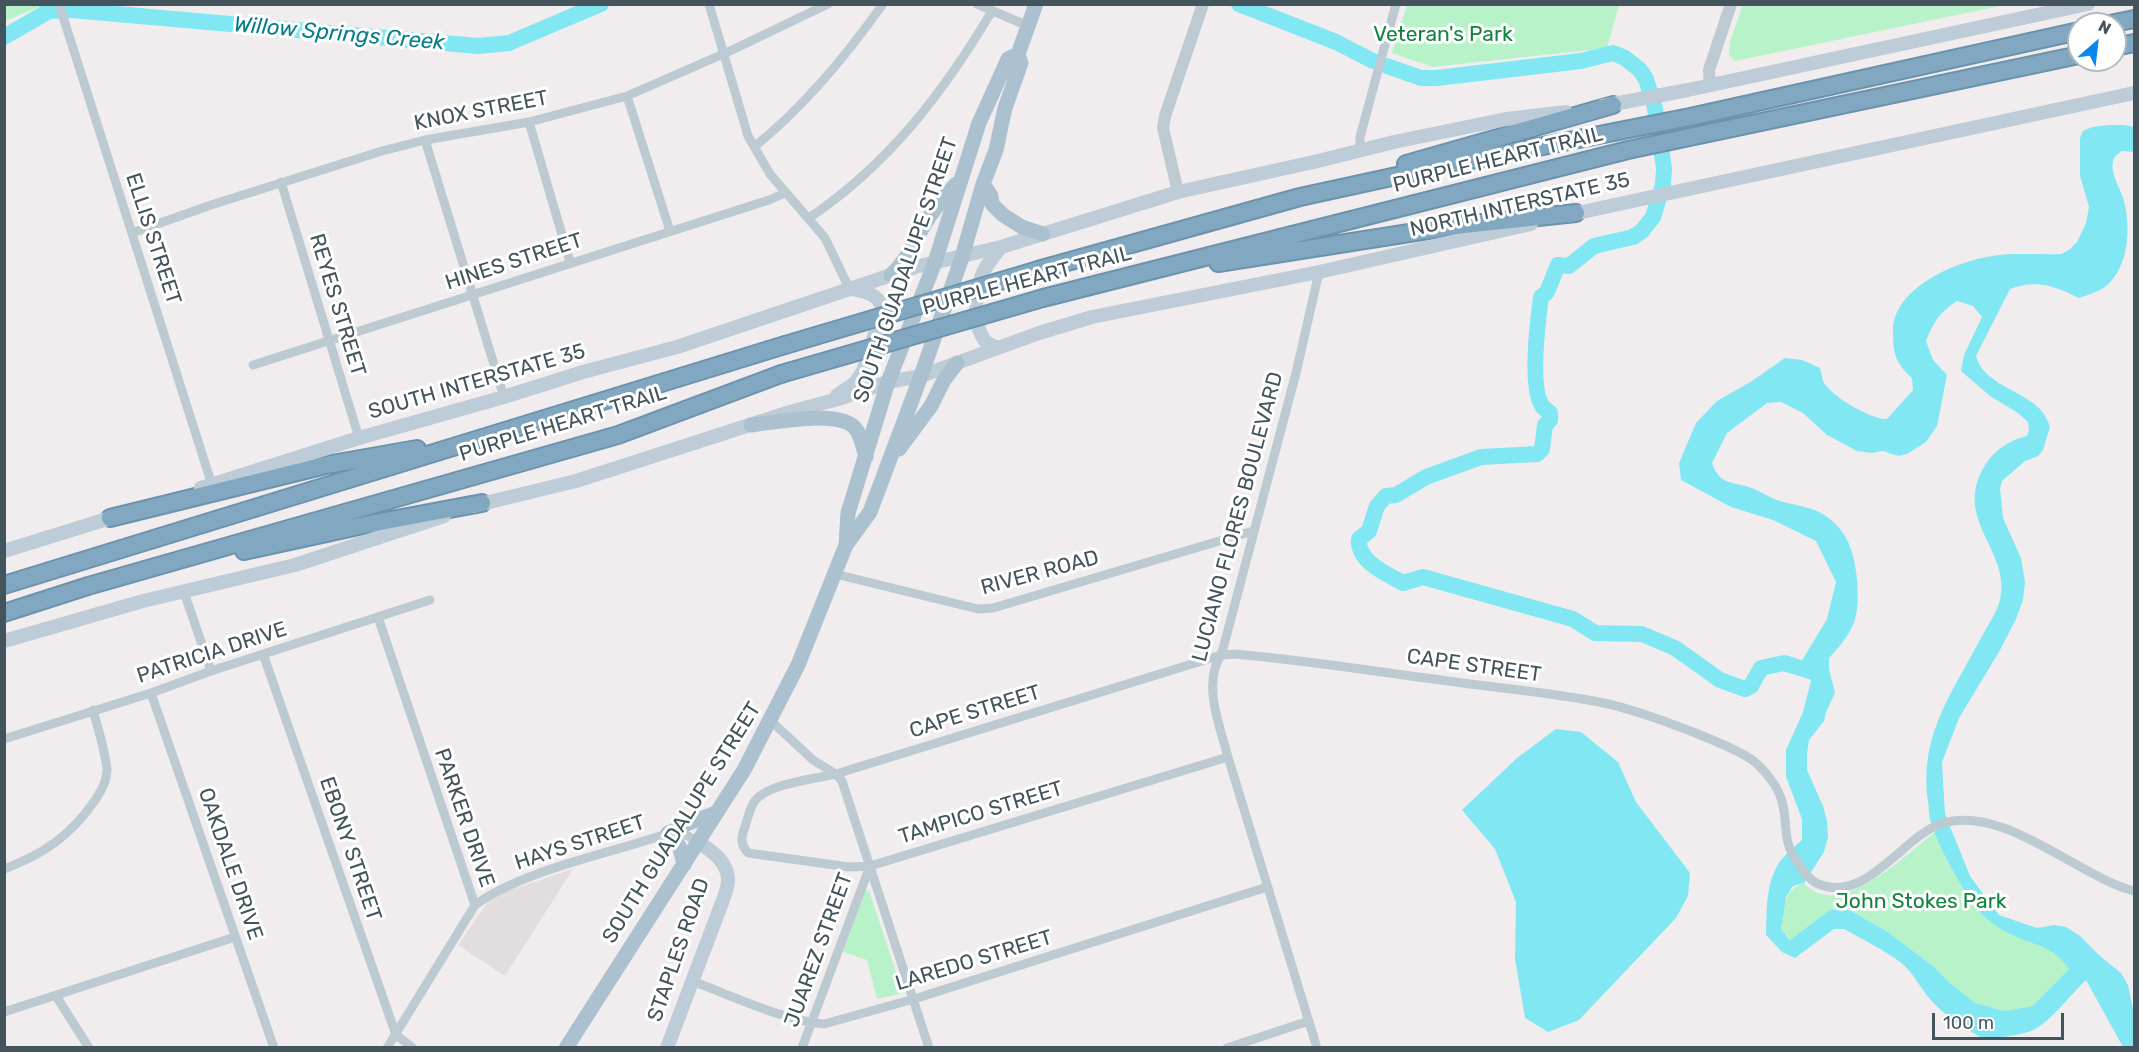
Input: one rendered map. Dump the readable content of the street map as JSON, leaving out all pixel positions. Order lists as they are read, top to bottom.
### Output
{
  "streets": {
    "highway": ["PURPLE HEART TRAIL"],
    "main road": [
      "NORTH INTERSTATE 35",
      "SOUTH GUADALUPE STREET",
      "SOUTH INTERSTATE 35",
      "STAPLES ROAD"
    ],
    "street": [
      "KNOX STREET",
      "ELLIS STREET",
      "HINES STREET",
      "REYES STREET",
      "LUCIANO FLORES BOULEVARD",
      "RIVER ROAD",
      "PATRICIA DRIVE",
      "CAPE STREET",
      "TAMPICO STREET",
      "PARKER DRIVE",
      "HAYS STREET",
      "EBONY STREET",
      "OAKDALE DRIVE",
      "JUAREZ STREET",
      "LAREDO STREET"
    ]
  },
  "crossings": [
    ["KNOX STREET", "ELLIS STREET"],
    ["KNOX STREET", "REYES STREET"],
    ["NORTH INTERSTATE 35", "SOUTH GUADALUPE STREET"],
    ["NORTH INTERSTATE 35", "LUCIANO FLORES BOULEVARD"],
    ["ELLIS STREET", "SOUTH INTERSTATE 35"],
    ["HINES STREET", "REYES STREET"],
    ["SOUTH GUADALUPE STREET", "SOUTH INTERSTATE 35"],
    ["SOUTH GUADALUPE STREET", "RIVER ROAD"],
    ["SOUTH GUADALUPE STREET", "HAYS STREET"],
    ["SOUTH GUADALUPE STREET", "STAPLES ROAD"],
    ["REYES STREET", "SOUTH INTERSTATE 35"],
    ["LUCIANO FLORES BOULEVARD", "RIVER ROAD"],
    ["LUCIANO FLORES BOULEVARD", "CAPE STREET"],
    ["LUCIANO FLORES BOULEVARD", "TAMPICO STREET"],
    ["LUCIANO FLORES BOULEVARD", "LAREDO STREET"],
    ["PATRICIA DRIVE", "PARKER DRIVE"],
    ["PATRICIA DRIVE", "EBONY STREET"],
    ["PATRICIA DRIVE", "OAKDALE DRIVE"],
    ["CAPE STREET", "TAMPICO STREET"],
    ["TAMPICO STREET", "JUAREZ STREET"],
    ["PARKER DRIVE", "HAYS STREET"],
    ["PARKER DRIVE", "EBONY STREET"],
    ["HAYS STREET", "STAPLES ROAD"],
    ["STAPLES ROAD", "LAREDO STREET"],
    ["JUAREZ STREET", "LAREDO STREET"]
  ],
  "water": ["Willow Springs Creek"],
  "parks": ["Veteran's Park", "John Stokes Park"],
  "scale_bar": "100 m",
  "north": "top right"
}
